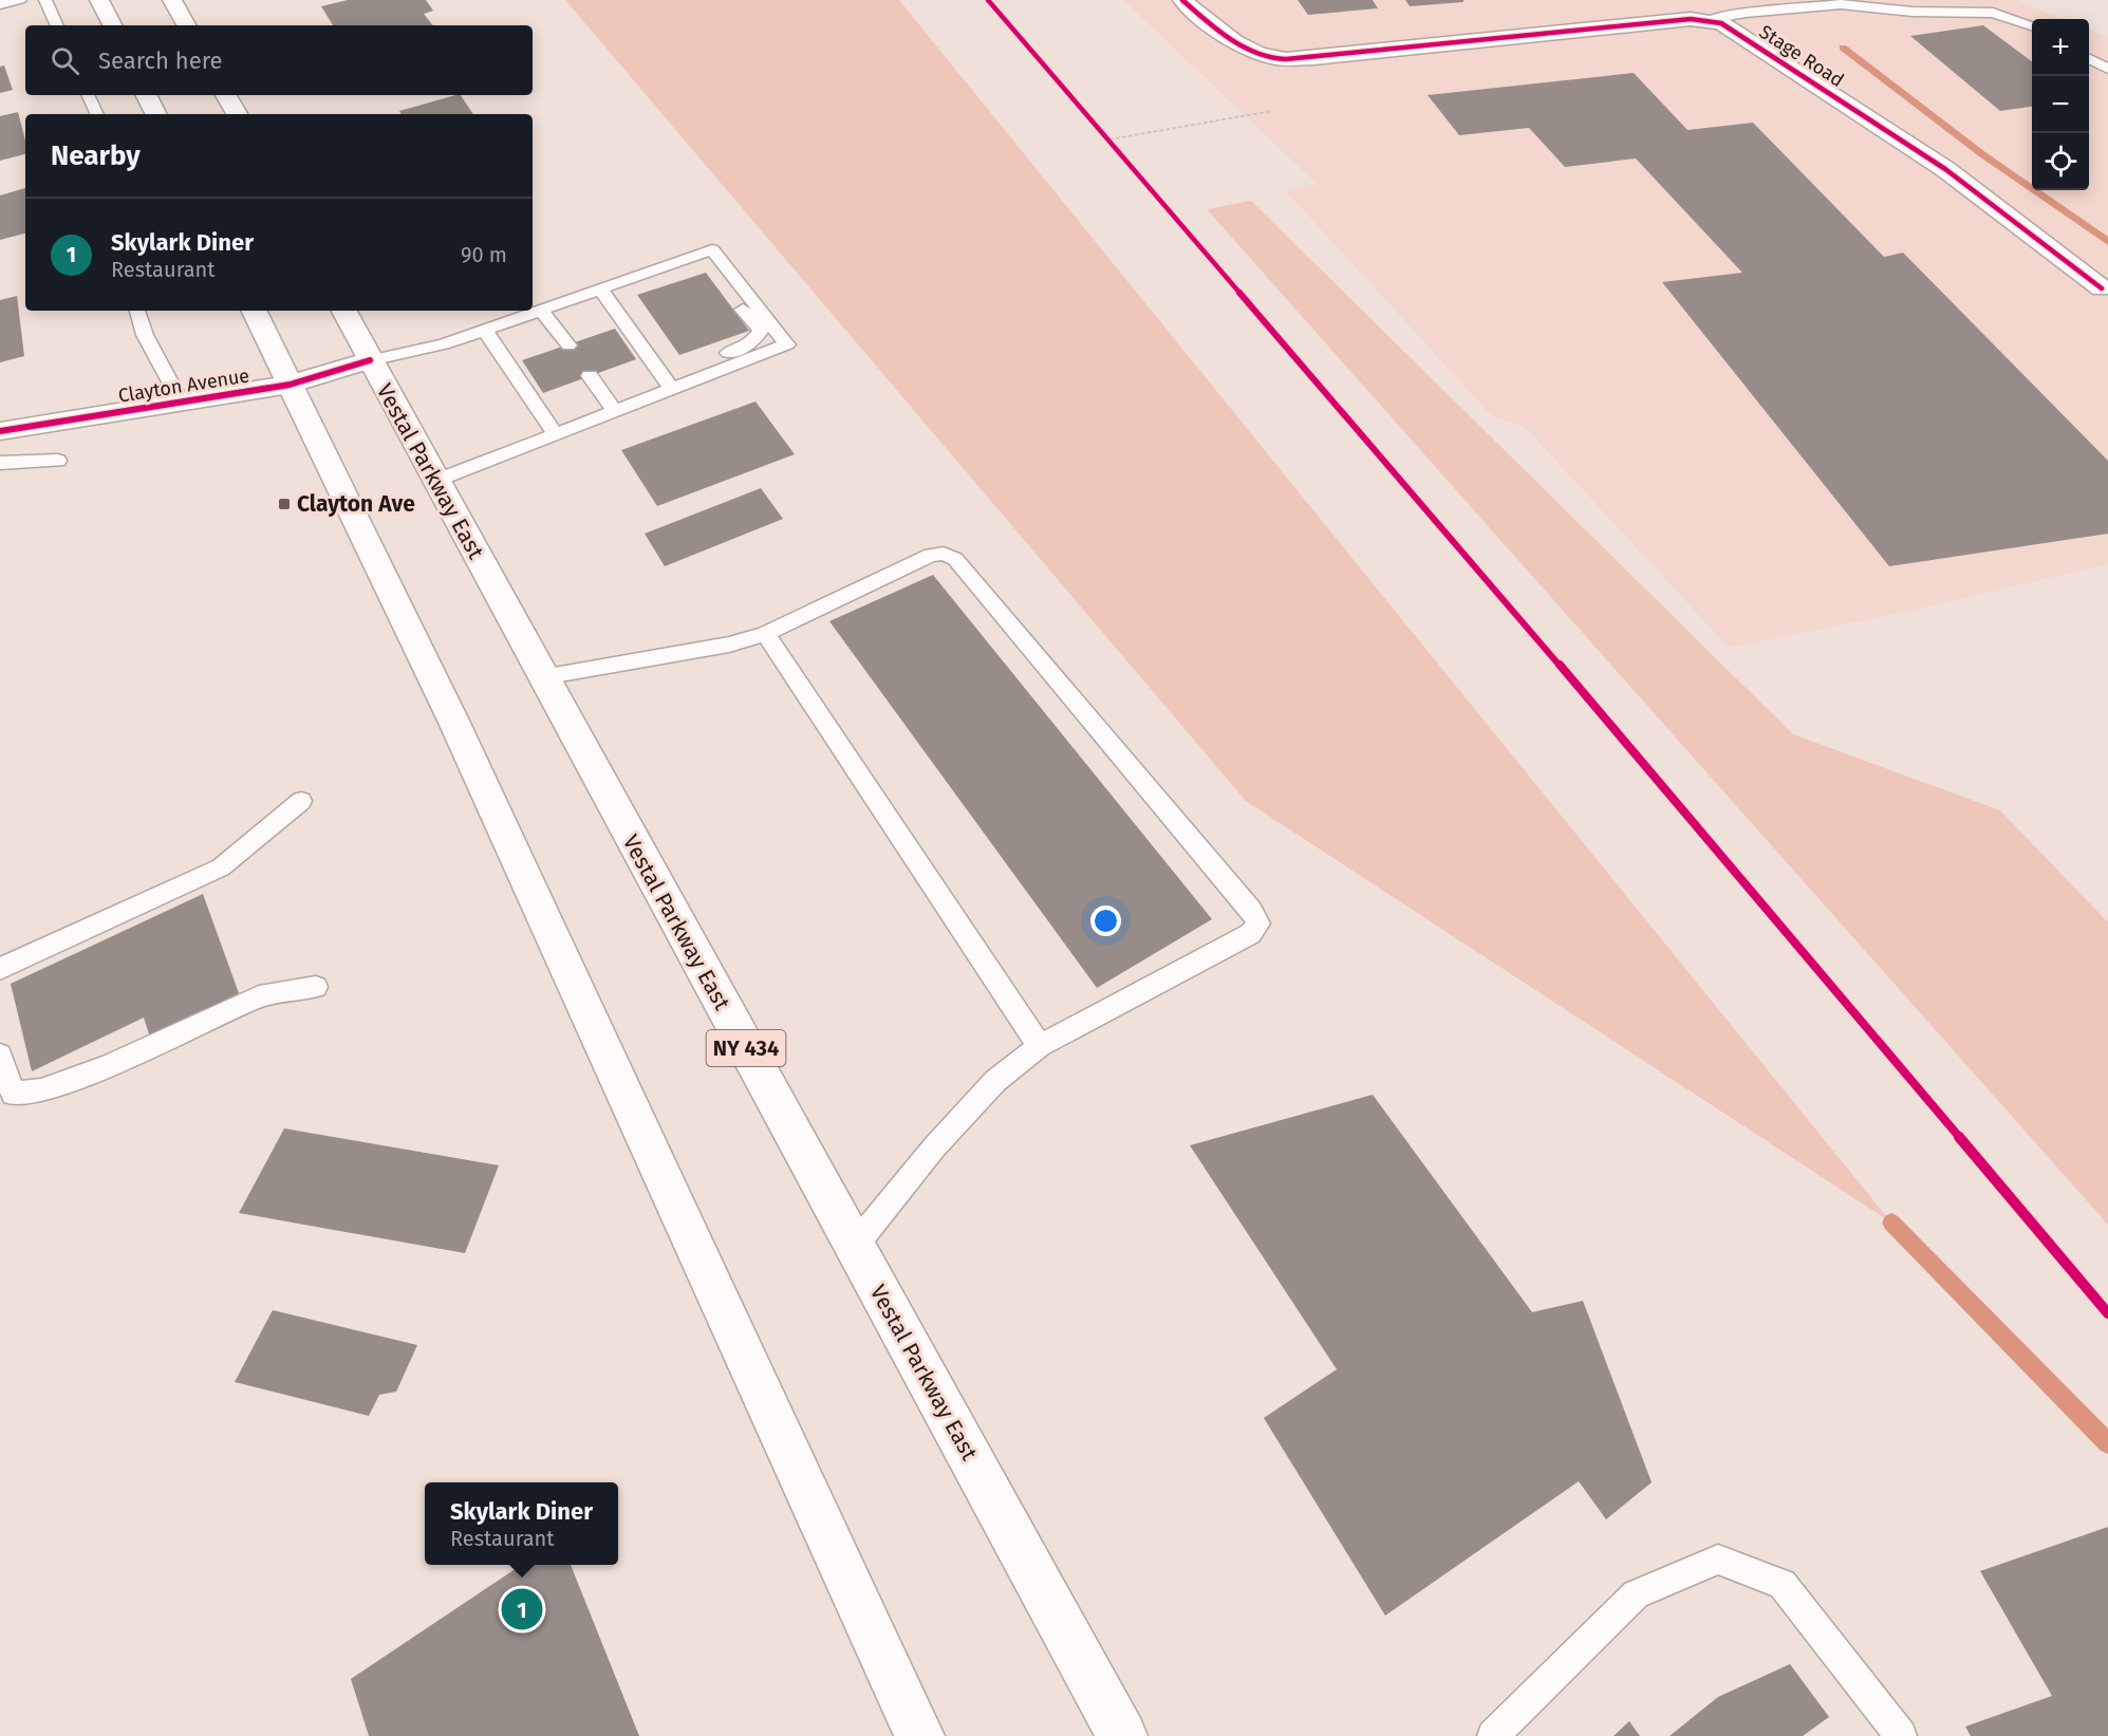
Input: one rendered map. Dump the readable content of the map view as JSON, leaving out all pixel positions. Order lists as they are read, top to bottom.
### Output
{
  "streets": {
    "main road": [
      "Stage Road",
      "Clayton Avenue",
      "Vestal Parkway East",
      "NY 434"
    ]
  },
  "crossings": [
    ["Clayton Avenue", "Vestal Parkway East"]
  ],
  "places": {
    "transit": ["Clayton Ave"]
  },
  "page": {
    "map_buttons": ["+", "−"],
    "search": "Search here",
    "heading": "Nearby",
    "list": [
      {
        "mark": "1",
        "name": "Skylark Diner",
        "note": "Restaurant",
        "value": "90 m"
      }
    ],
    "popup": ["Skylark Diner", "Restaurant"],
    "pins": "1"
  }
}
